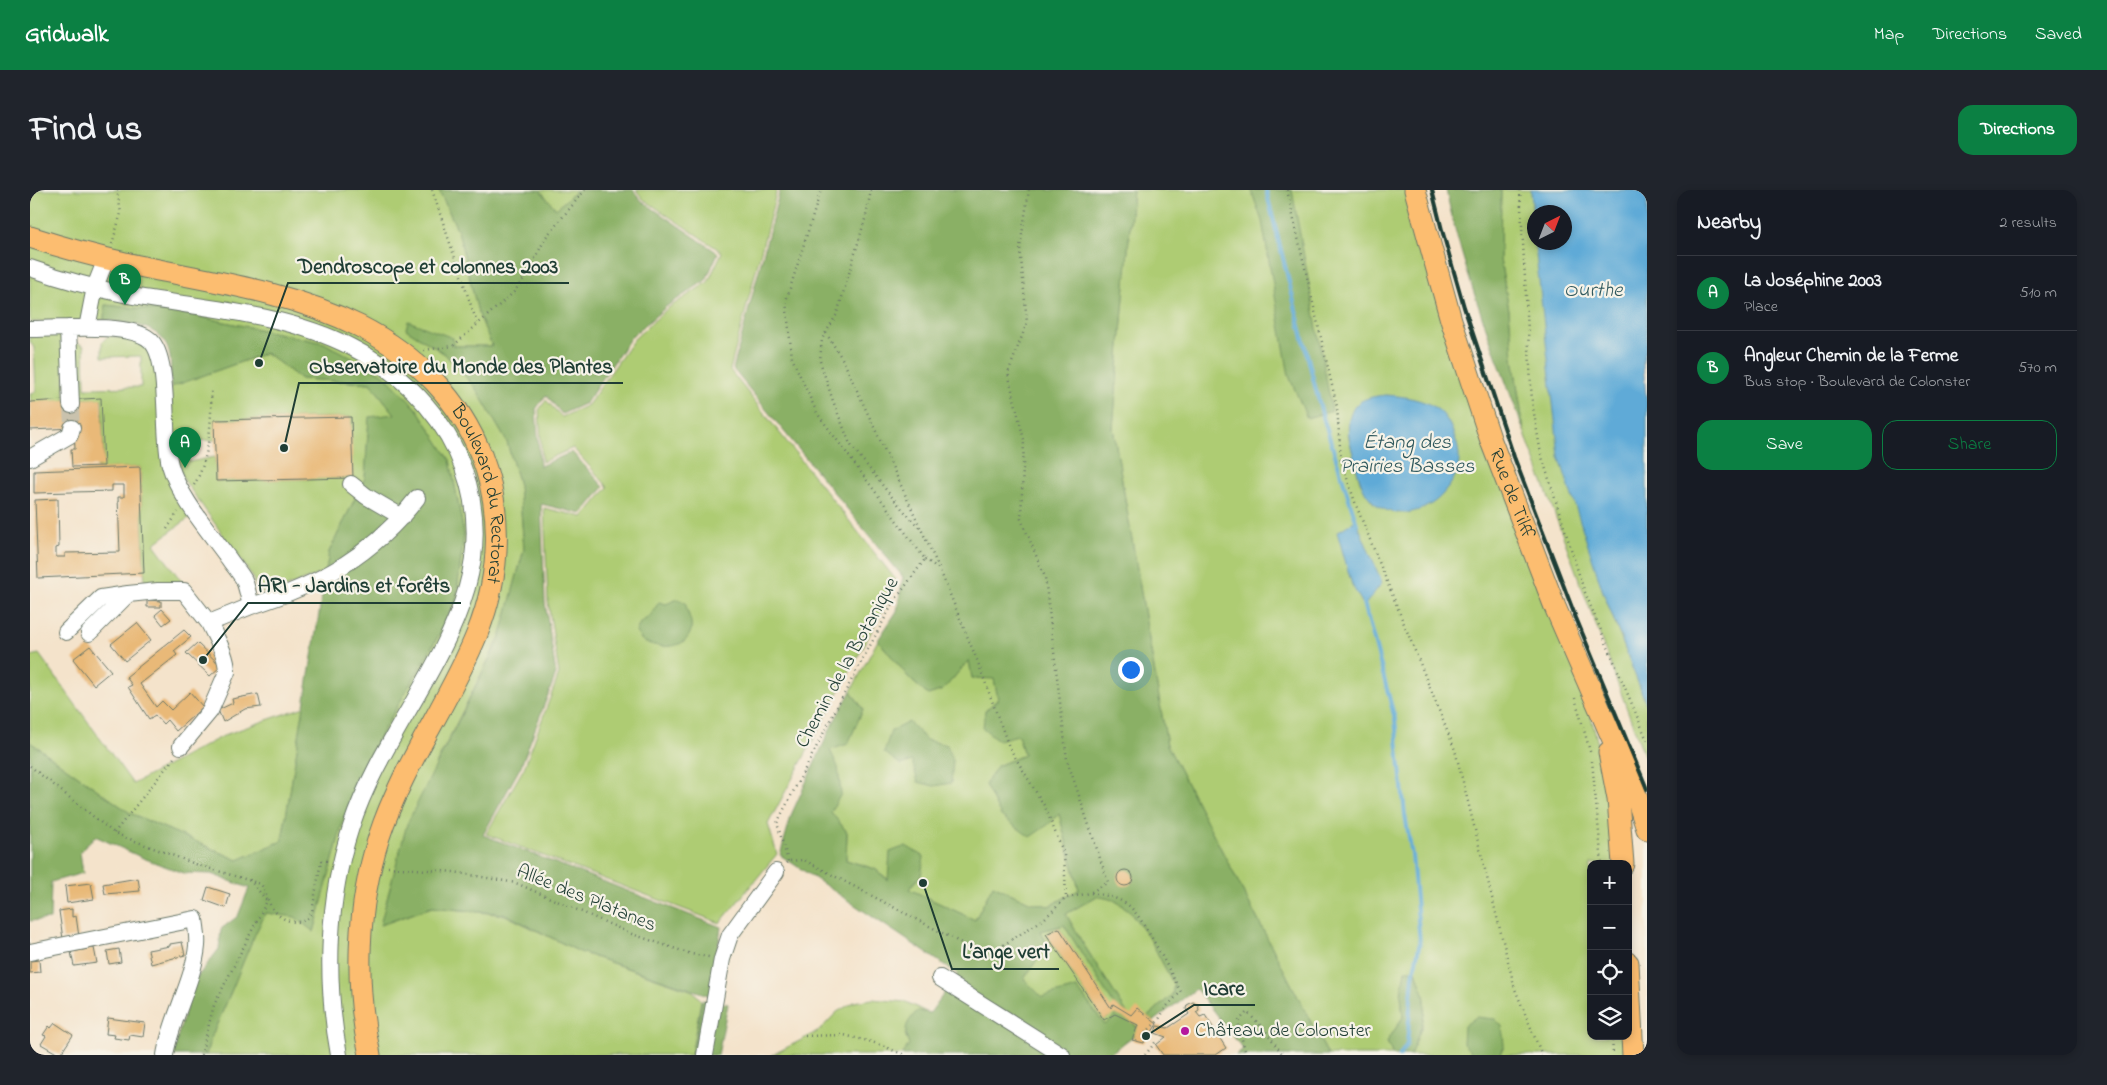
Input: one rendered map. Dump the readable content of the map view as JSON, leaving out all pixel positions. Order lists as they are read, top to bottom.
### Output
{
  "streets": {
    "main road": ["Rue de Tilff", "Boulevard du Rectorat"],
    "path": ["Chemin de la Botanique", "Allée des Platanes"]
  },
  "water": ["Ourthe", "Étang des Prairies Basses"],
  "places": [
    "Dendroscope et colonnes 2003",
    "Observatoire du Monde des Plantes",
    "ARI - Jardins et forêts",
    "L’ange vert",
    "Château de Colonster",
    "Icare"
  ],
  "north": "top right",
  "page": {
    "header": "Gridwalk",
    "nav": ["Map", "Directions", "Saved"],
    "title": "Find us",
    "buttons": [
      "Directions",
      ["Save", "Share"]
    ],
    "heading": ["Nearby", "2 results"],
    "list": [
      {
        "mark": "A",
        "name": "La Joséphine 2003",
        "note": "Place",
        "value": "510 m"
      },
      {
        "mark": "B",
        "name": "Angleur Chemin de la Ferme",
        "note": "Bus stop · Boulevard de Colonster",
        "value": "570 m"
      }
    ],
    "pins": ["B", "A"],
    "map_buttons": ["+", "−"]
  }
}
